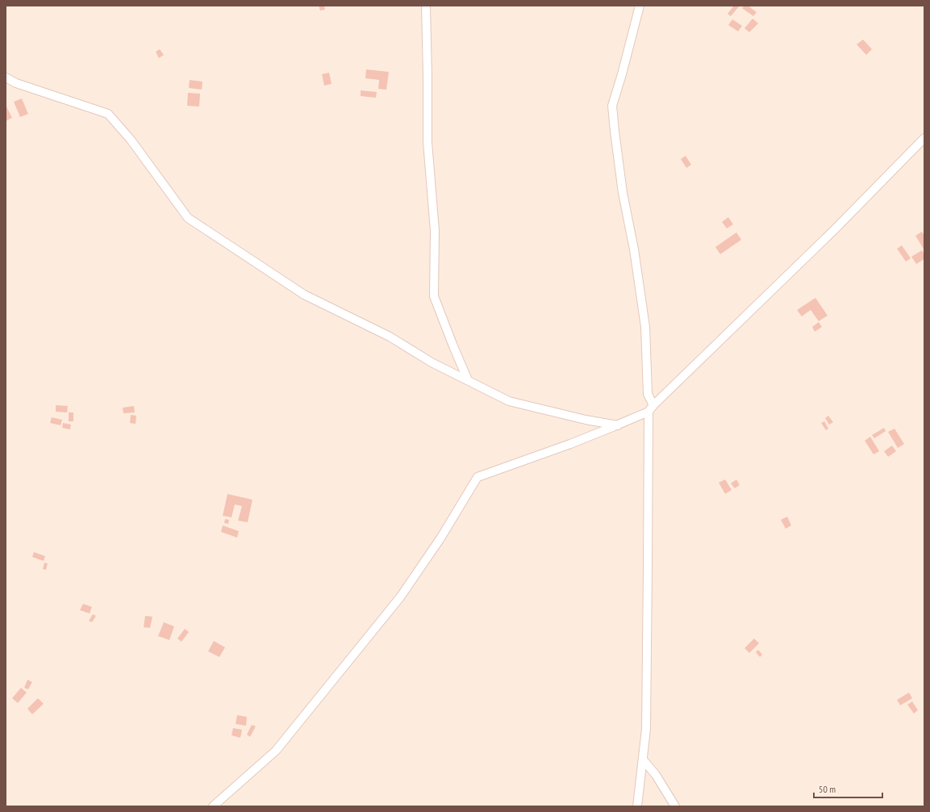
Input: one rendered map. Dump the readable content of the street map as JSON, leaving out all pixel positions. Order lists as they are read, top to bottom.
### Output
{
  "scale_bar": "50 m"
}
